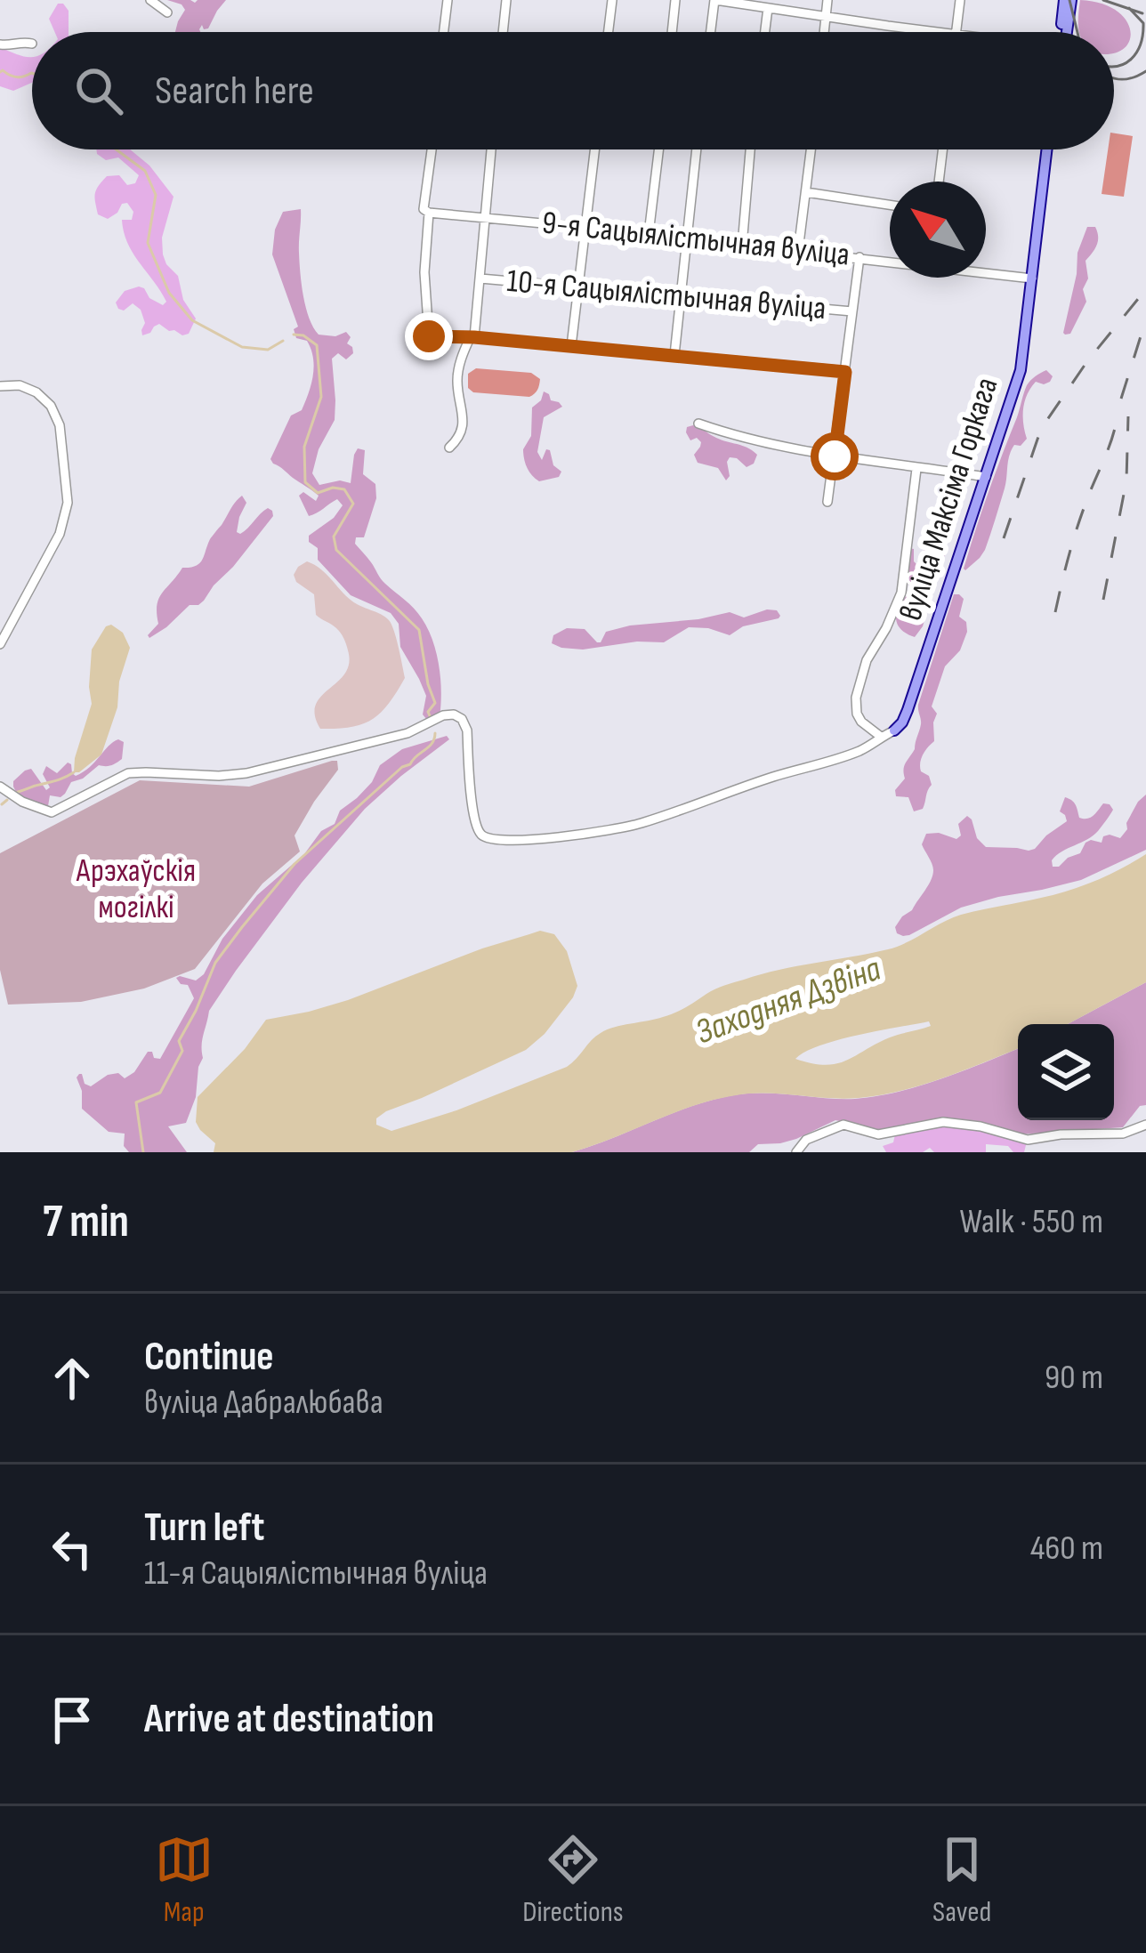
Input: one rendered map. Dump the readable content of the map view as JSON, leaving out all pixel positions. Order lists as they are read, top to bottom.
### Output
{
  "streets": {
    "main road": ["вуліца Максіма Горкага"],
    "street": ["9-я Сацыялістычная вуліца", "10-я Сацыялістычная вуліца"]
  },
  "crossings": [
    ["9-я Сацыялістычная вуліца", "вуліца Максіма Горкага"]
  ],
  "water": ["Заходняя Дзвіна"],
  "parks": ["Арэхаўскія могілкі"],
  "north": "top left",
  "page": {
    "search": "Search here",
    "heading": ["7 min", "Walk · 550 m"],
    "list": [
      ["Continue", "вуліца Дабралюбава", "90 m"],
      ["Turn left", "11-я Сацыялістычная вуліца", "460 m"],
      "Arrive at destination"
    ],
    "nav": ["Map", "Directions", "Saved"]
  }
}
